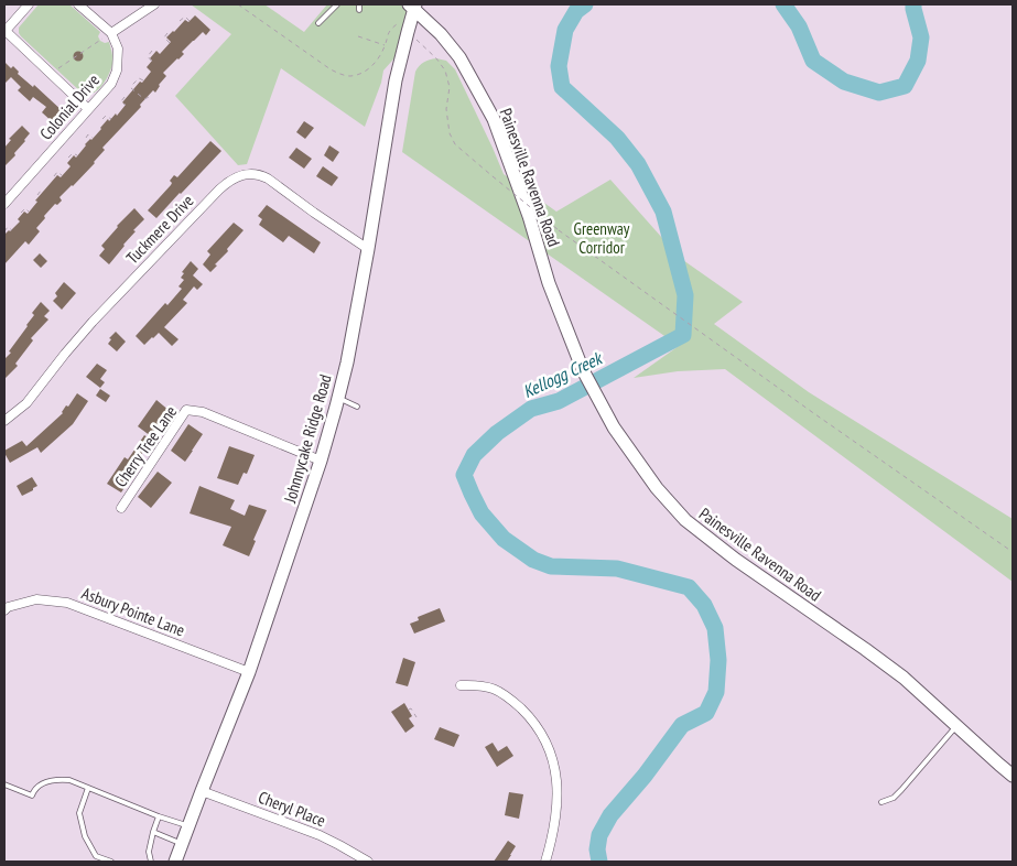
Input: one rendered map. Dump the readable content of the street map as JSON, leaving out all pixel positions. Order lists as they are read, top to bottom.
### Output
{
  "streets": {
    "street": [
      "Colonial Drive",
      "Painesville Ravenna Road",
      "Tuckmere Drive",
      "Johnnycake Ridge Road",
      "Cherry Tree Lane",
      "Asbury Pointe Lane",
      "Cheryl Place"
    ]
  },
  "crossings": [
    ["Painesville Ravenna Road", "Johnnycake Ridge Road"],
    ["Tuckmere Drive", "Johnnycake Ridge Road"],
    ["Johnnycake Ridge Road", "Cherry Tree Lane"],
    ["Johnnycake Ridge Road", "Asbury Pointe Lane"],
    ["Johnnycake Ridge Road", "Cheryl Place"]
  ],
  "water": ["Kellogg Creek"],
  "parks": ["Greenway Corridor"]
}
